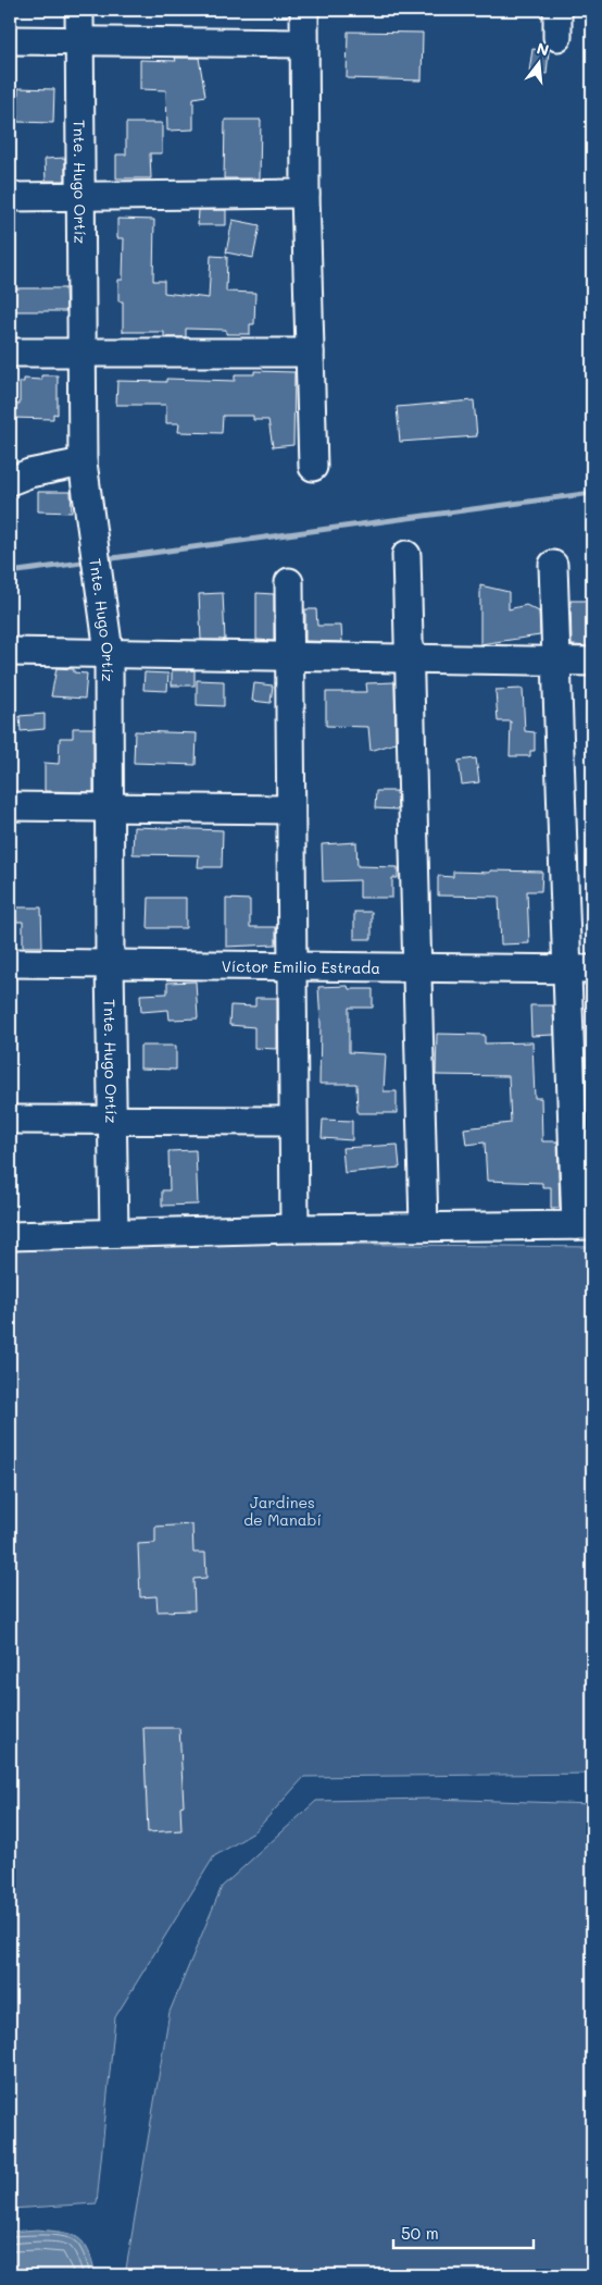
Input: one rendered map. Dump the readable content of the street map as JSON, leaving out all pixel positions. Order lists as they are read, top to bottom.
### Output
{
  "streets": {
    "street": ["Tnte. Hugo Ortíz", "Víctor Emilio Estrada"]
  },
  "crossings": [
    ["Tnte. Hugo Ortíz", "Víctor Emilio Estrada"]
  ],
  "parks": ["Jardines de Manabí"],
  "scale_bar": "50 m",
  "north": "top"
}
